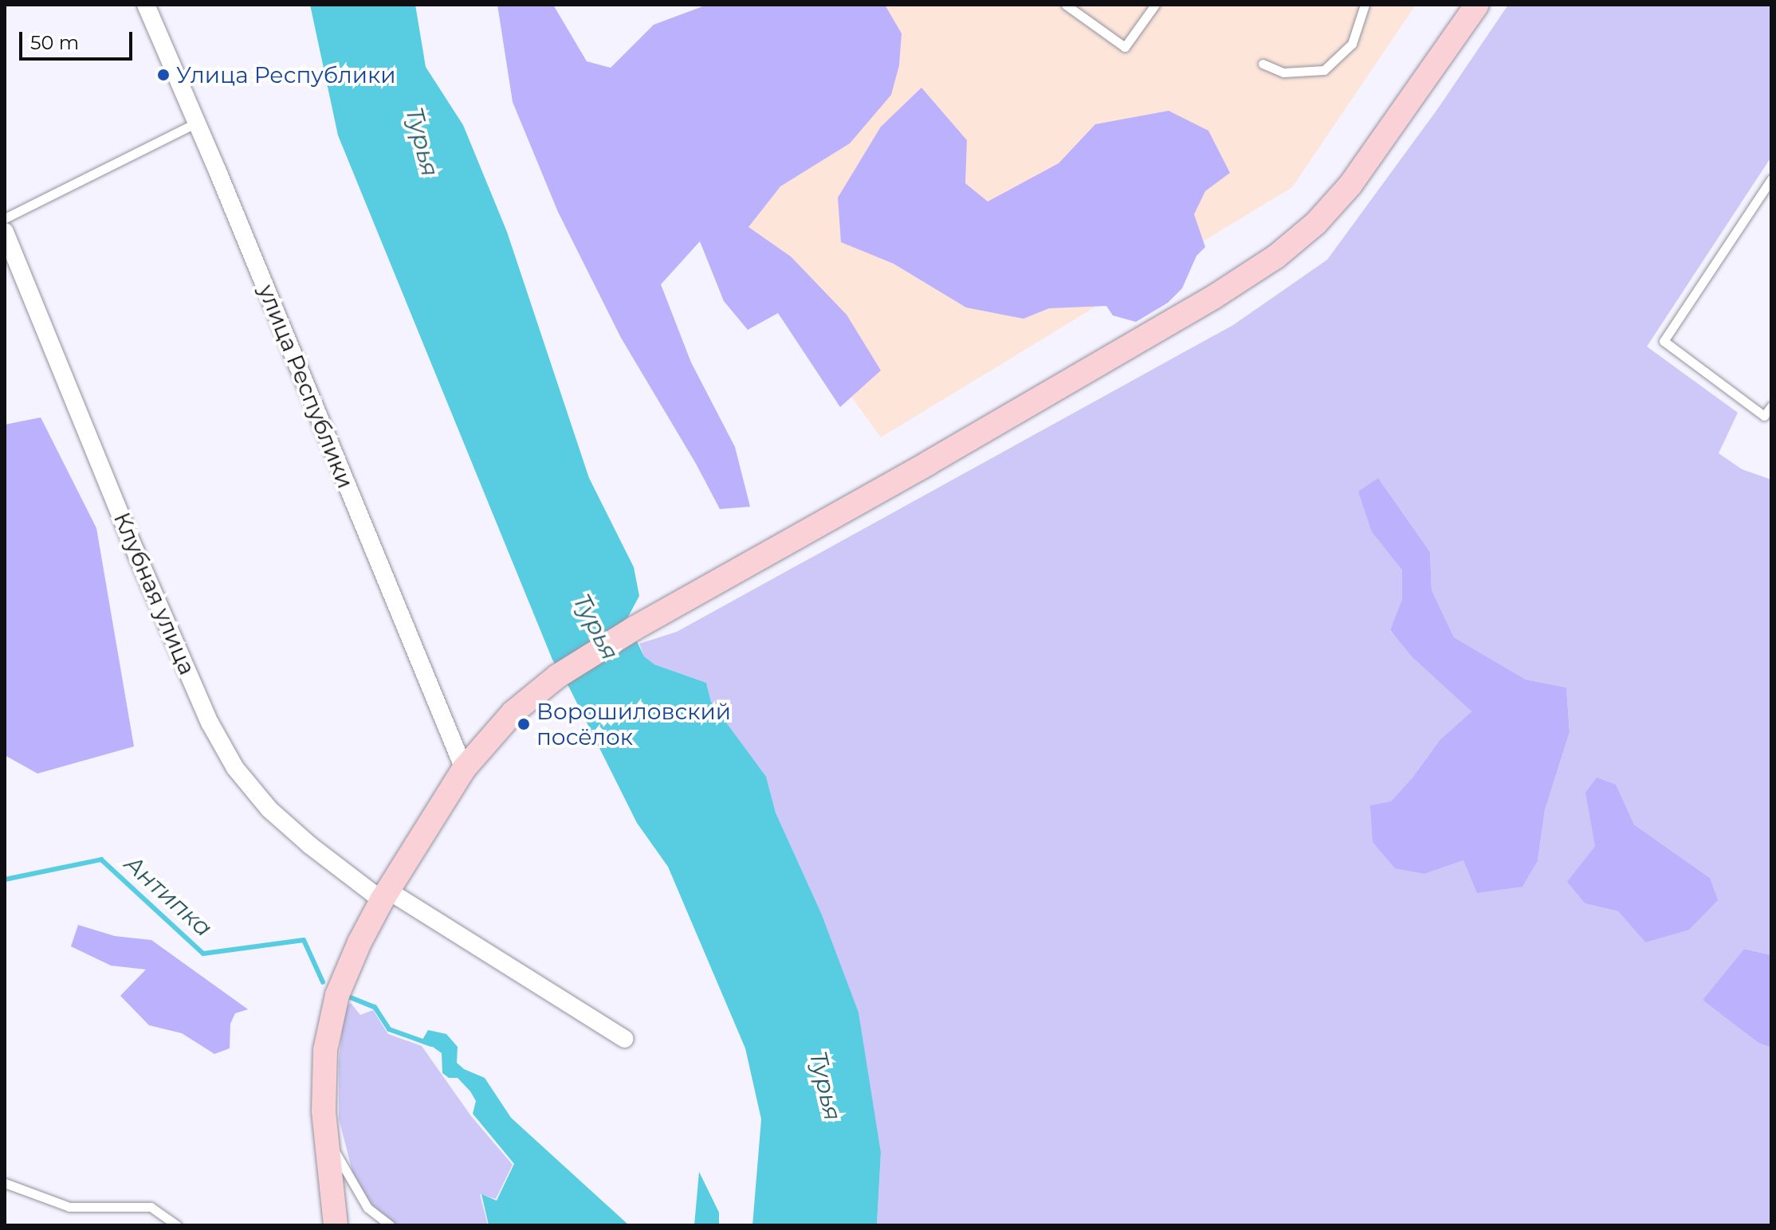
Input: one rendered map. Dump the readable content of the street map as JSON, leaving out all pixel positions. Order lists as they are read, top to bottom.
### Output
{
  "streets": {
    "street": ["улица Республики", "Клубная улица"]
  },
  "water": ["Турья", "Антипка"],
  "places": ["Улица Республики", "Ворошиловский посёлок"],
  "scale_bar": "50 m"
}
